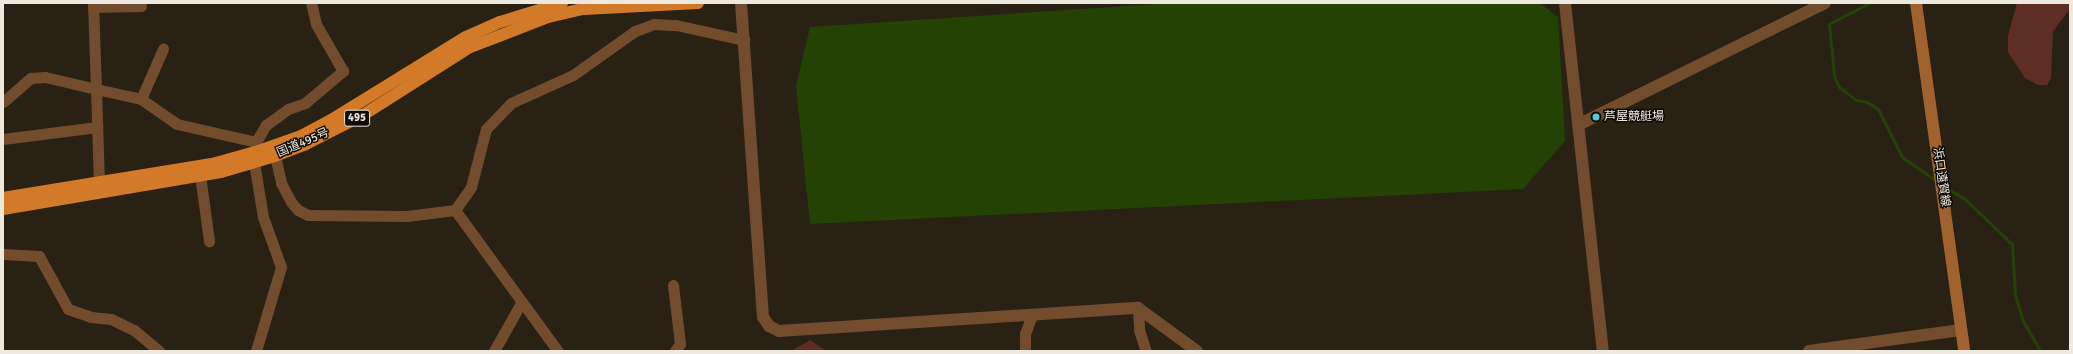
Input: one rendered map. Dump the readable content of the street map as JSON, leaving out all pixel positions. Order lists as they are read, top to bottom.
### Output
{
  "streets": {
    "highway": ["495", "国道495号"],
    "main road": ["浜口遠賀線"]
  },
  "places": ["芦屋競艇場"]
}
